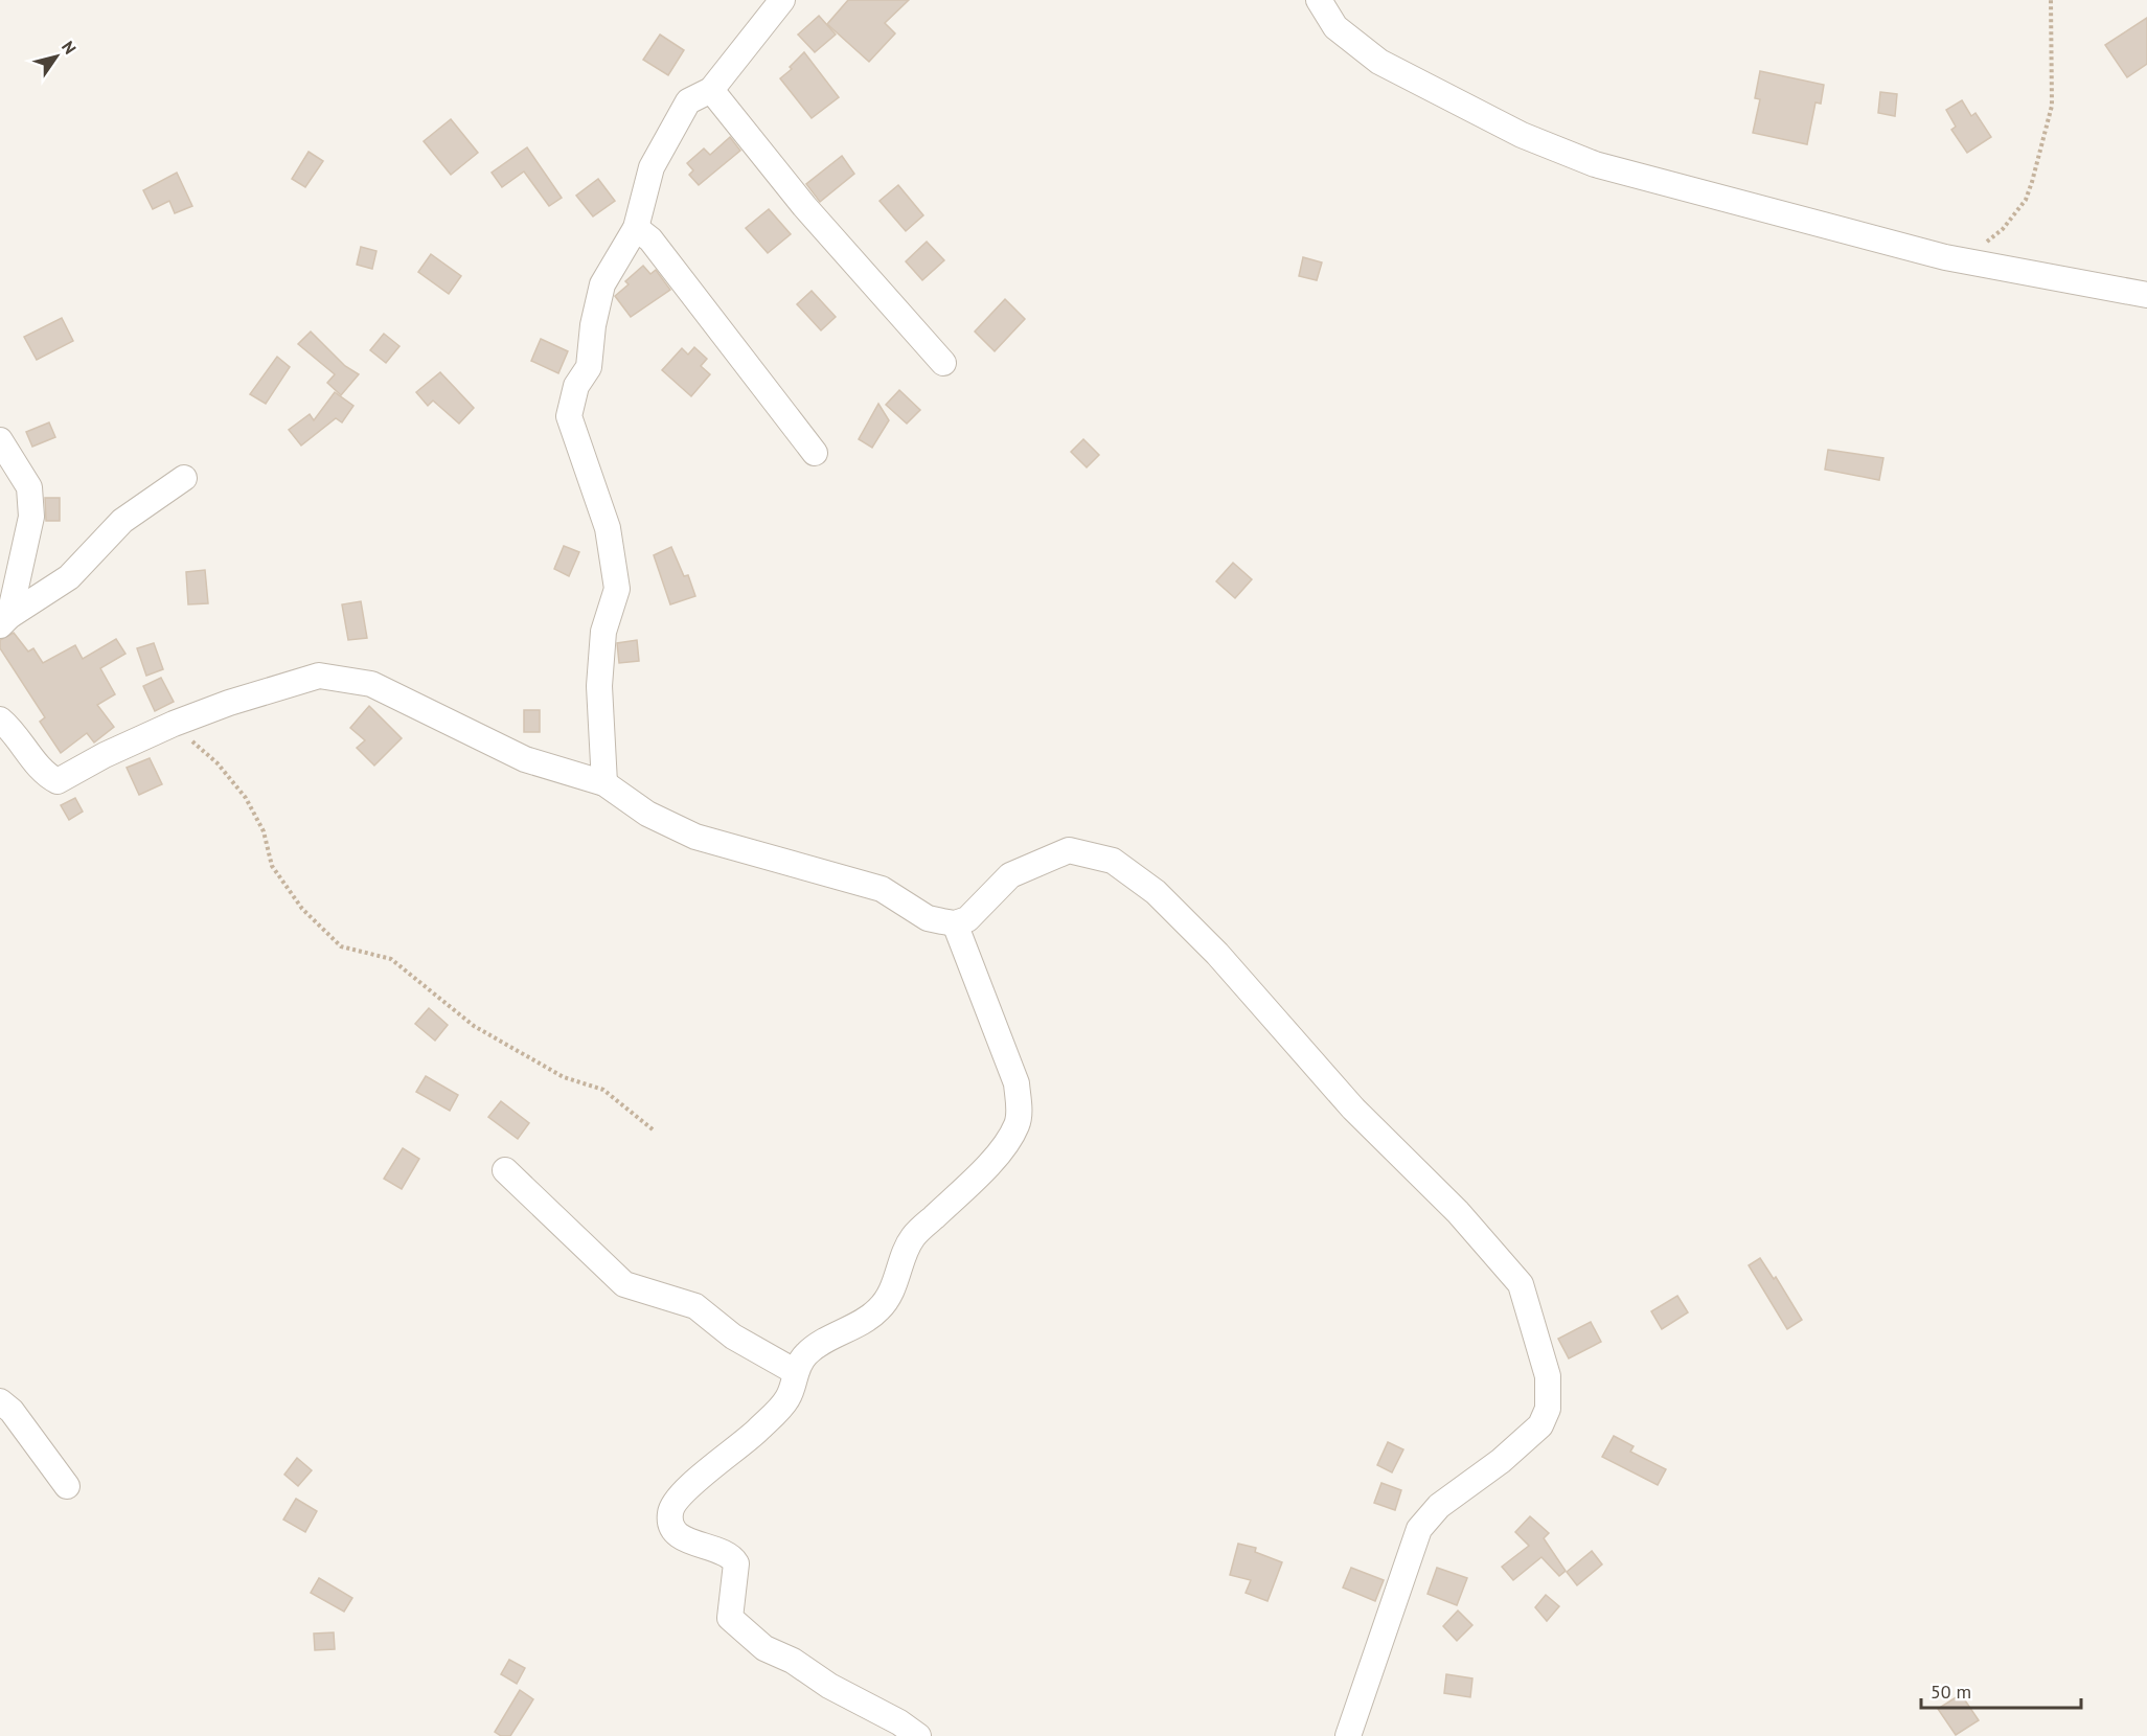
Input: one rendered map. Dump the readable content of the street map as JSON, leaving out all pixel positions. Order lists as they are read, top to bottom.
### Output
{
  "scale_bar": "50 m",
  "north": "top right"
}
